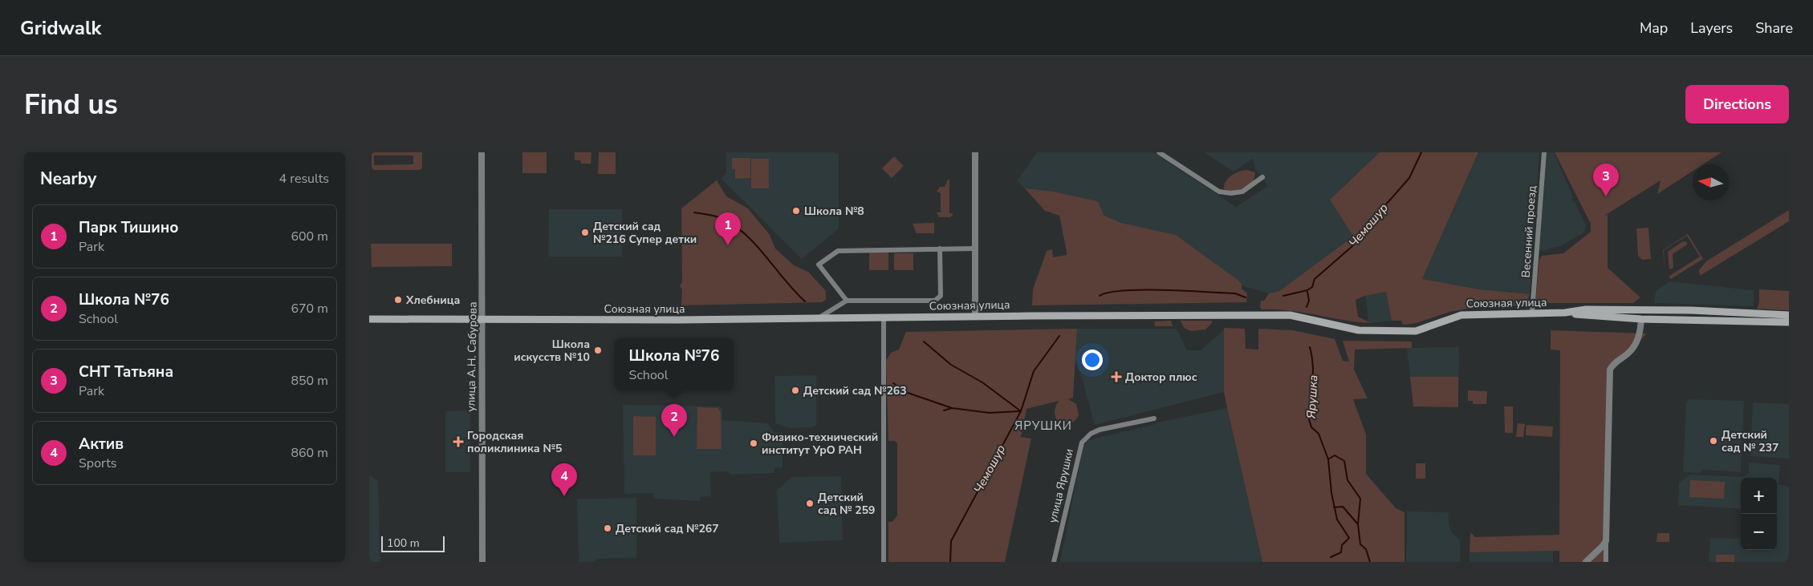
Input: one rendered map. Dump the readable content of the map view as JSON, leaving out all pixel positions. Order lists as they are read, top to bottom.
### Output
{
  "streets": {
    "main road": ["Союзная улица"],
    "street": ["Весенний проезд", "улица А.Н. Сабурова", "улица Ярушки"]
  },
  "crossings": [
    ["Весенний проезд", "Союзная улица"],
    ["Союзная улица", "улица А.Н. Сабурова"]
  ],
  "districts": ["ЯРУШКИ"],
  "water": ["Чемошур", "Ярушка"],
  "places": {
    "other": [
      "Школа №8",
      "Детский сад №216 Супер детки",
      "Хлебница",
      "Школа искусств №10",
      "Детский сад №263",
      "Детский сад № 237",
      "Физико-технический институт УрО РАН",
      "Детский сад № 259",
      "Детский сад №267"
    ],
    "health": ["Доктор плюс", "Городская поликлиника №5"]
  },
  "scale_bar": "100 m",
  "north": "left",
  "page": {
    "header": "Gridwalk",
    "nav": ["Map", "Layers", "Share"],
    "buttons": "Directions",
    "title": "Find us",
    "heading": ["Nearby", "4 results"],
    "pins": [
      "3",
      "1",
      "2",
      "4"
    ],
    "list": [
      {
        "mark": "1",
        "name": "Парк Тишино",
        "note": "Park",
        "value": "600 m"
      },
      {
        "mark": "2",
        "name": "Школа №76",
        "note": "School",
        "value": "670 m"
      },
      {
        "mark": "3",
        "name": "СНТ Татьяна",
        "note": "Park",
        "value": "850 m"
      },
      {
        "mark": "4",
        "name": "Актив",
        "note": "Sports",
        "value": "860 m"
      }
    ],
    "popup": ["Школа №76", "School"],
    "map_buttons": ["+", "−"],
    "scale": "100 m"
  }
}
